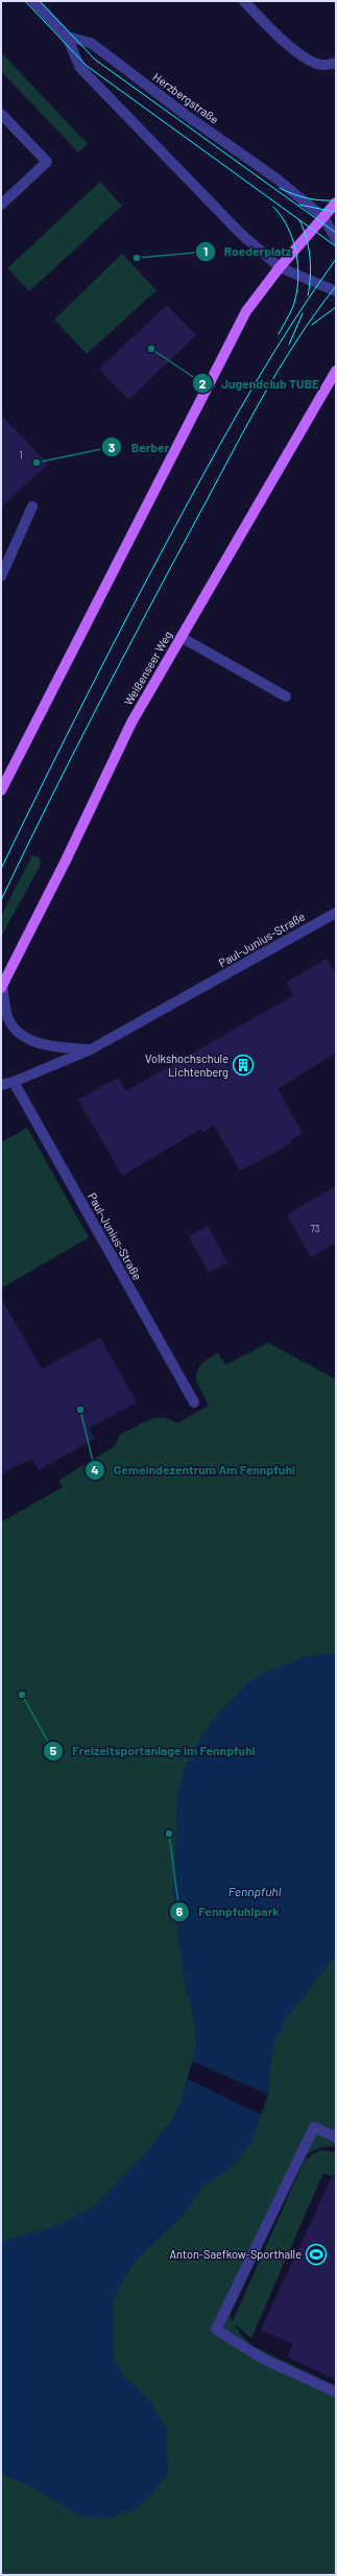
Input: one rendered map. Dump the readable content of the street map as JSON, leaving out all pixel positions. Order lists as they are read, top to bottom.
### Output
{
  "streets": {
    "main road": ["Weißenseer Weg"],
    "street": ["Herzbergstraße", "Paul-Junius-Straße"]
  },
  "water": ["Fennpfuhl"],
  "places": {
    "other": [
      "Roederplatz",
      "Jugendclub TUBE",
      "Berber",
      "Gemeindezentrum Am Fennpfuhl",
      "Freizeitsportanlage im Fennpfuhl",
      "Fennpfuhlpark"
    ],
    "building": ["Volkshochschule Lichtenberg"],
    "sports": ["Anton-Saefkow-Sporthalle"]
  },
  "house_numbers": ["1", "73"]
}
